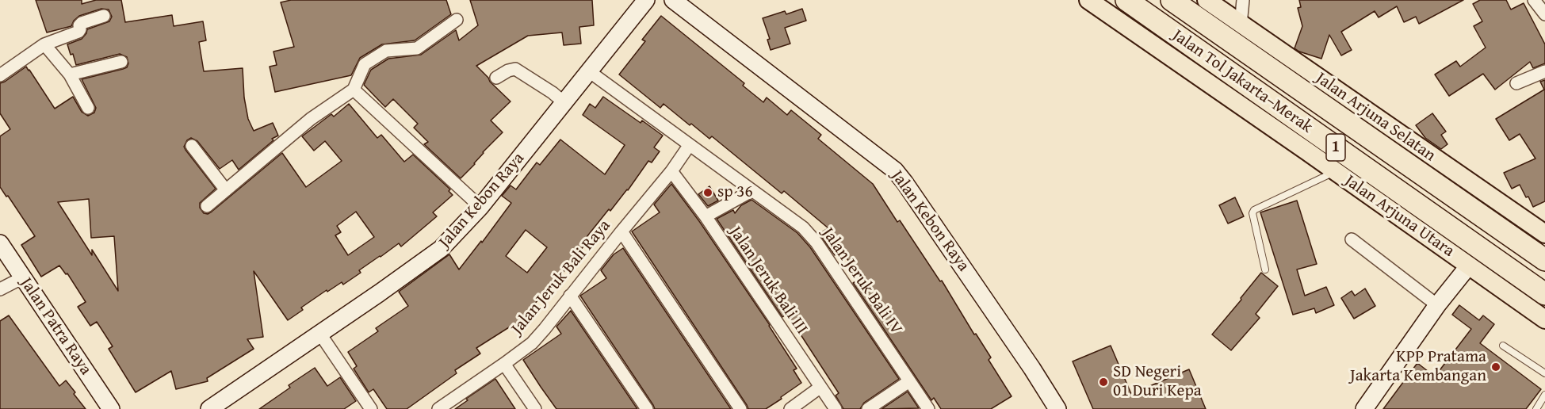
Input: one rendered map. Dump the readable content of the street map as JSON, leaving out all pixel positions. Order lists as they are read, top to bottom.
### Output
{
  "streets": {
    "highway": ["Jalan Tol Jakarta–Merak", "1"],
    "main road": ["Jalan Arjuna Selatan", "Jalan Arjuna Utara"],
    "street": [
      "Jalan Kebon Raya",
      "Jalan Jeruk Bali Raya",
      "Jalan Jeruk Bali III",
      "Jalan Jeruk Bali IV",
      "Jalan Patra Raya"
    ]
  },
  "crossings": [
    ["Jalan Kebon Raya", "Jalan Jeruk Bali IV"],
    ["Jalan Jeruk Bali Raya", "Jalan Jeruk Bali III"],
    ["Jalan Jeruk Bali Raya", "Jalan Jeruk Bali IV"]
  ],
  "places": ["sp 36", "KPP Pratama Jakarta Kembangan", "SD Negeri 01 Duri Kepa"]
}
